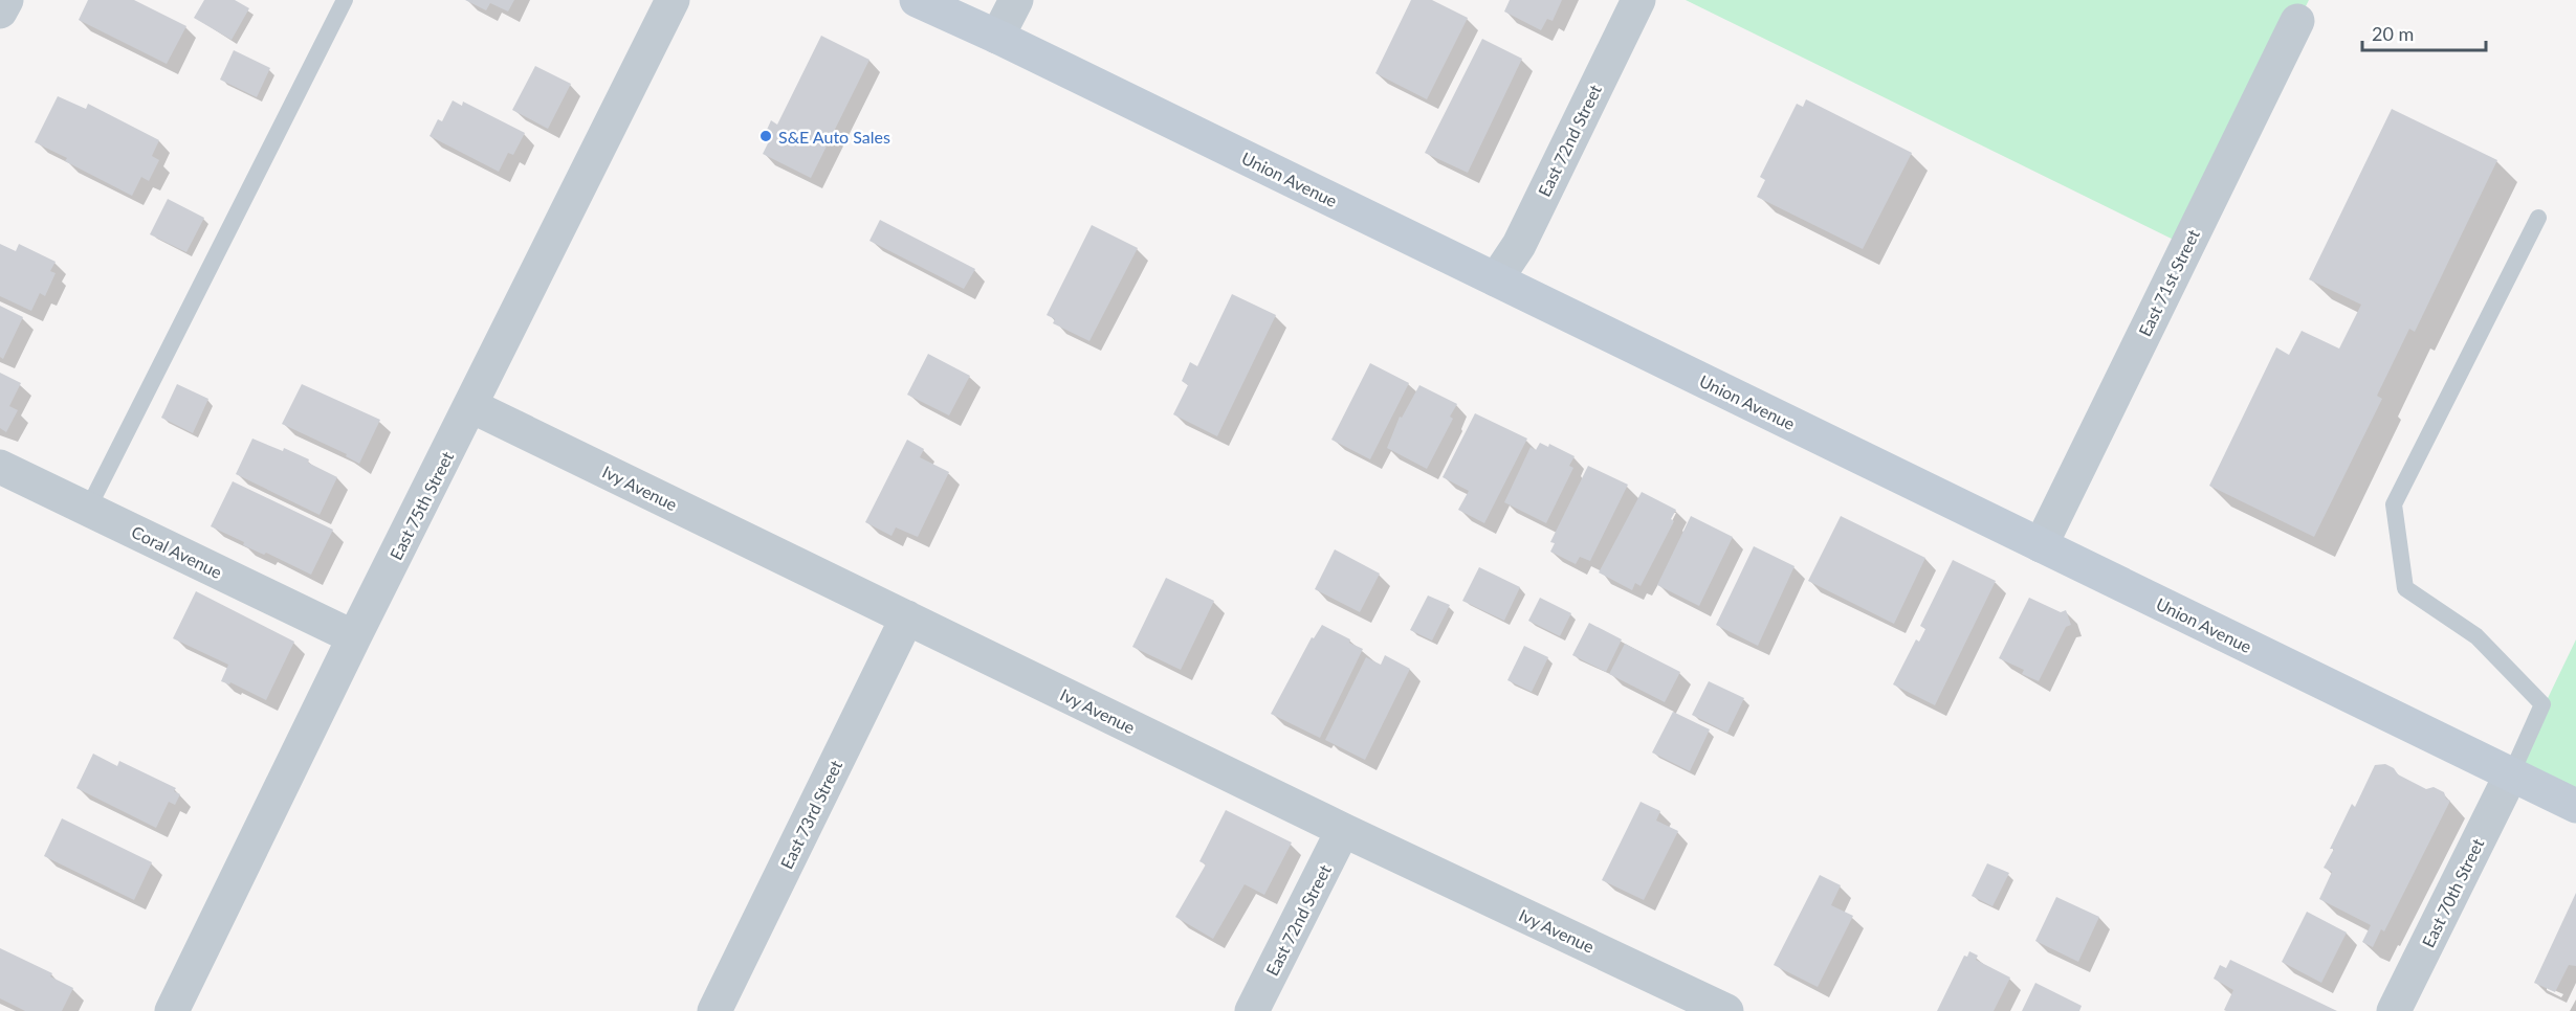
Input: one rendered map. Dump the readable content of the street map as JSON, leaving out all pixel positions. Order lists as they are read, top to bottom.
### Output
{
  "streets": {
    "main road": ["Union Avenue"],
    "street": [
      "East 72nd Street",
      "East 71st Street",
      "Ivy Avenue",
      "East 75th Street",
      "Coral Avenue",
      "East 73rd Street",
      "East 70th Street"
    ]
  },
  "crossings": [
    ["East 72nd Street", "Union Avenue"],
    ["East 72nd Street", "Ivy Avenue"],
    ["Union Avenue", "East 71st Street"],
    ["Union Avenue", "East 70th Street"],
    ["Ivy Avenue", "East 75th Street"],
    ["Ivy Avenue", "East 73rd Street"],
    ["East 75th Street", "Coral Avenue"]
  ],
  "places": ["S&E Auto Sales"],
  "scale_bar": "20 m"
}
